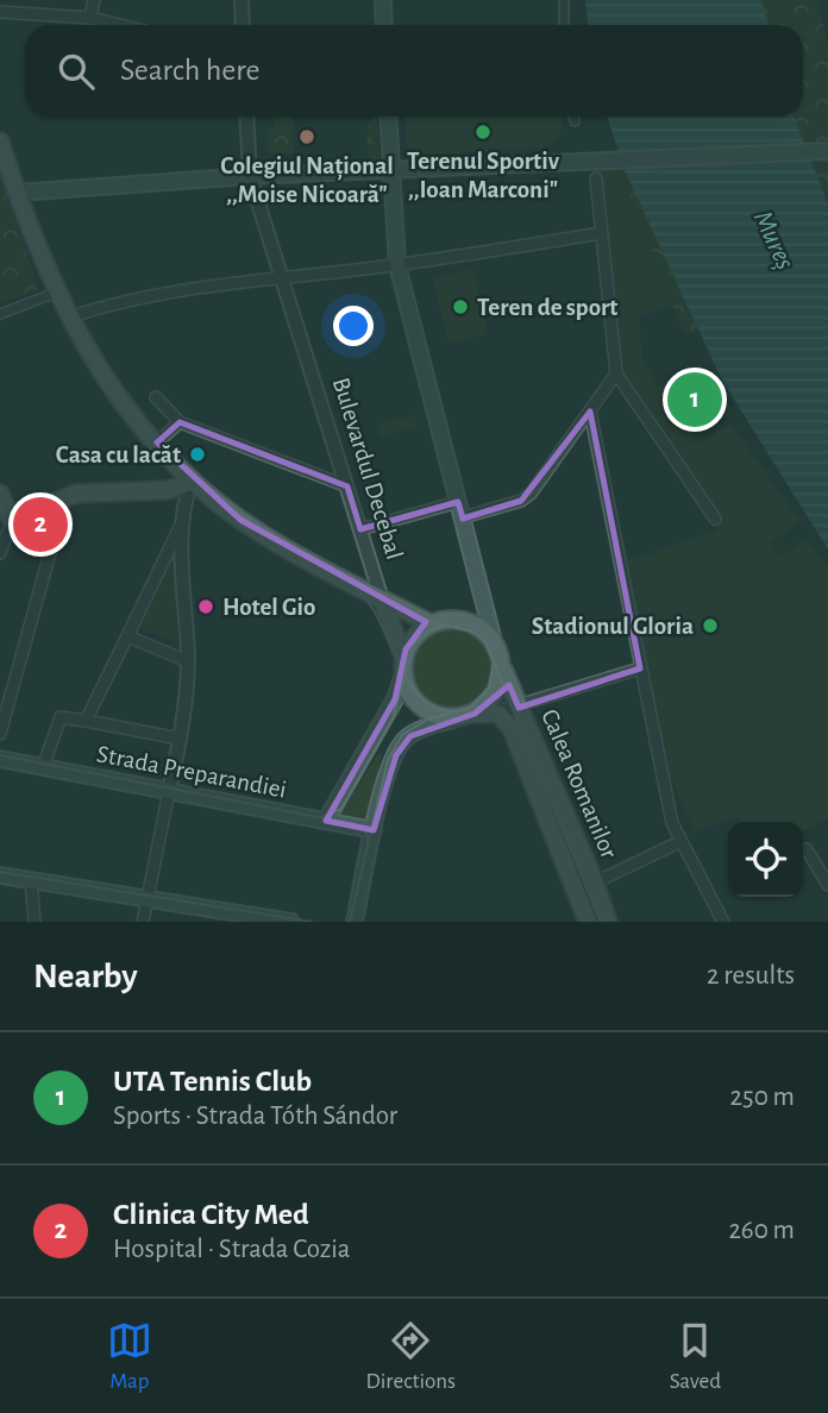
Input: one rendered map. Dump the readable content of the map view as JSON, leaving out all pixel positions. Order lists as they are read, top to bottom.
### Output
{
  "streets": {
    "main road": ["Bulevardul Decebal", "Strada Preparandiei", "Calea Romanilor"]
  },
  "crossings": [
    ["Bulevardul Decebal", "Calea Romanilor"]
  ],
  "water": ["Mureș"],
  "places": [
    "Terenul Sportiv ,,Ioan Marconi\"",
    "Colegiul Național ,,Moise Nicoară\"",
    "Teren de sport",
    "Casa cu lacăt",
    "Hotel Gio",
    "Stadionul Gloria"
  ],
  "page": {
    "search": "Search here",
    "pins": ["1", "2"],
    "heading": ["Nearby", "2 results"],
    "list": [
      {
        "mark": "1",
        "name": "UTA Tennis Club",
        "note": "Sports · Strada Tóth Sándor",
        "value": "250 m"
      },
      {
        "mark": "2",
        "name": "Clinica City Med",
        "note": "Hospital · Strada Cozia",
        "value": "260 m"
      }
    ],
    "nav": ["Map", "Directions", "Saved"]
  }
}
